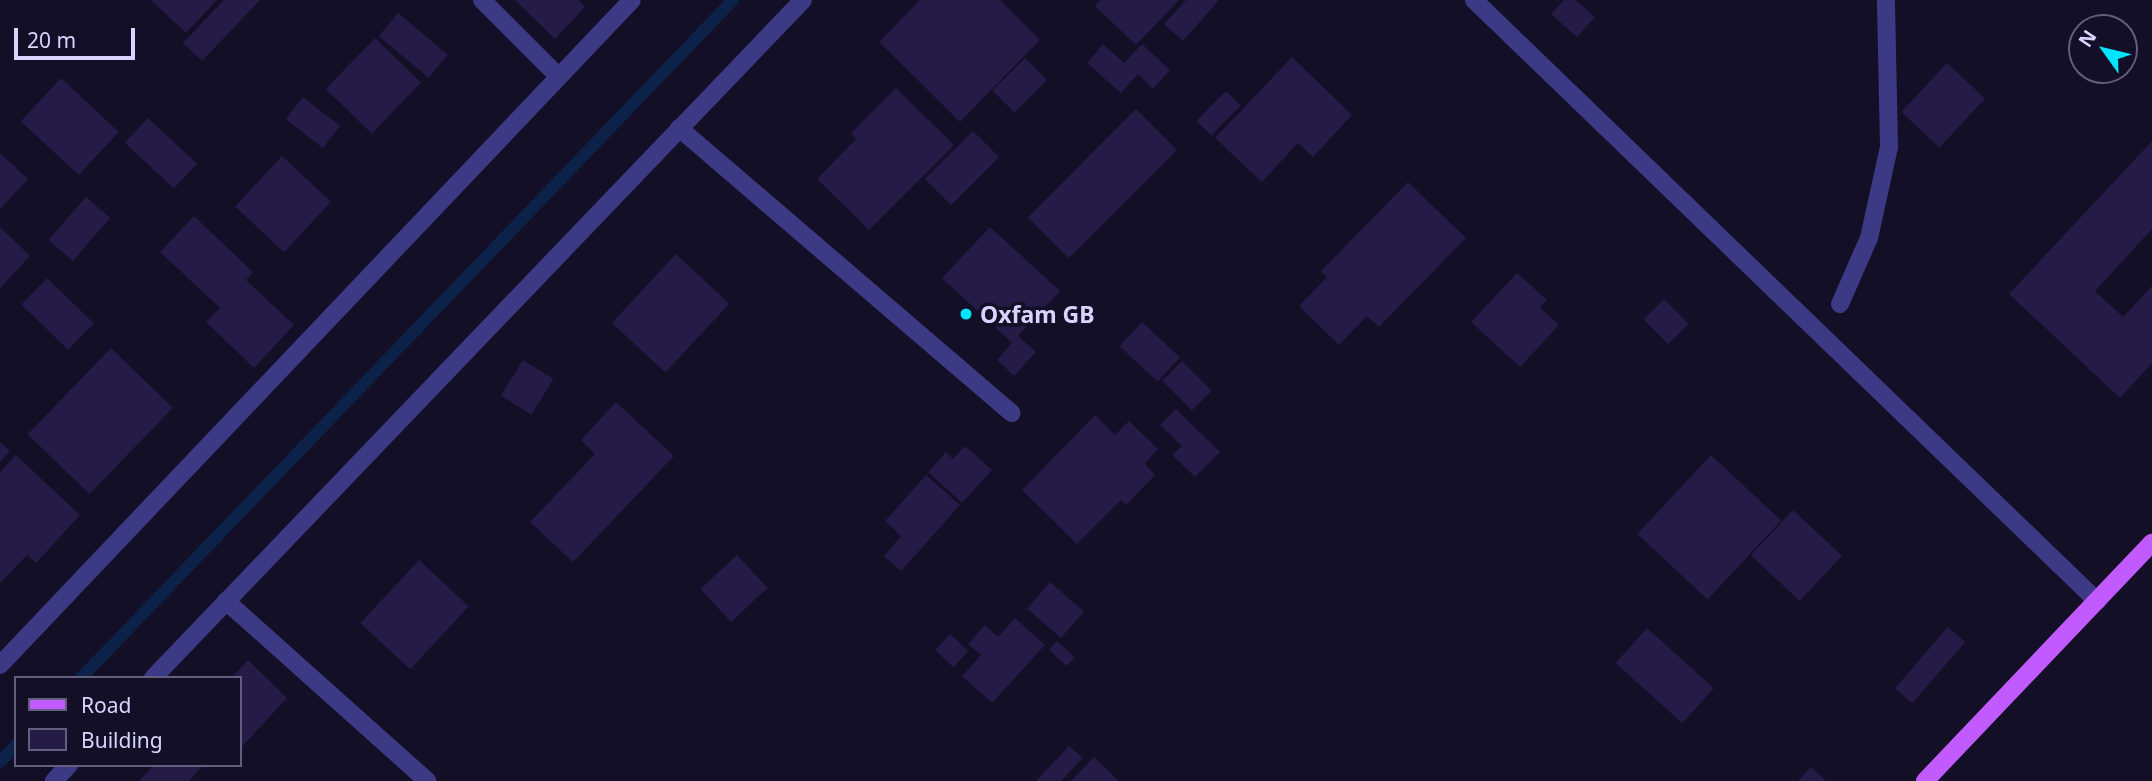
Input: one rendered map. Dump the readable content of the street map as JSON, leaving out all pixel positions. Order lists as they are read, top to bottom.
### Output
{
  "places": ["Oxfam GB"],
  "legend": ["Road", "Building"],
  "scale_bar": "20 m",
  "north": "top left"
}
